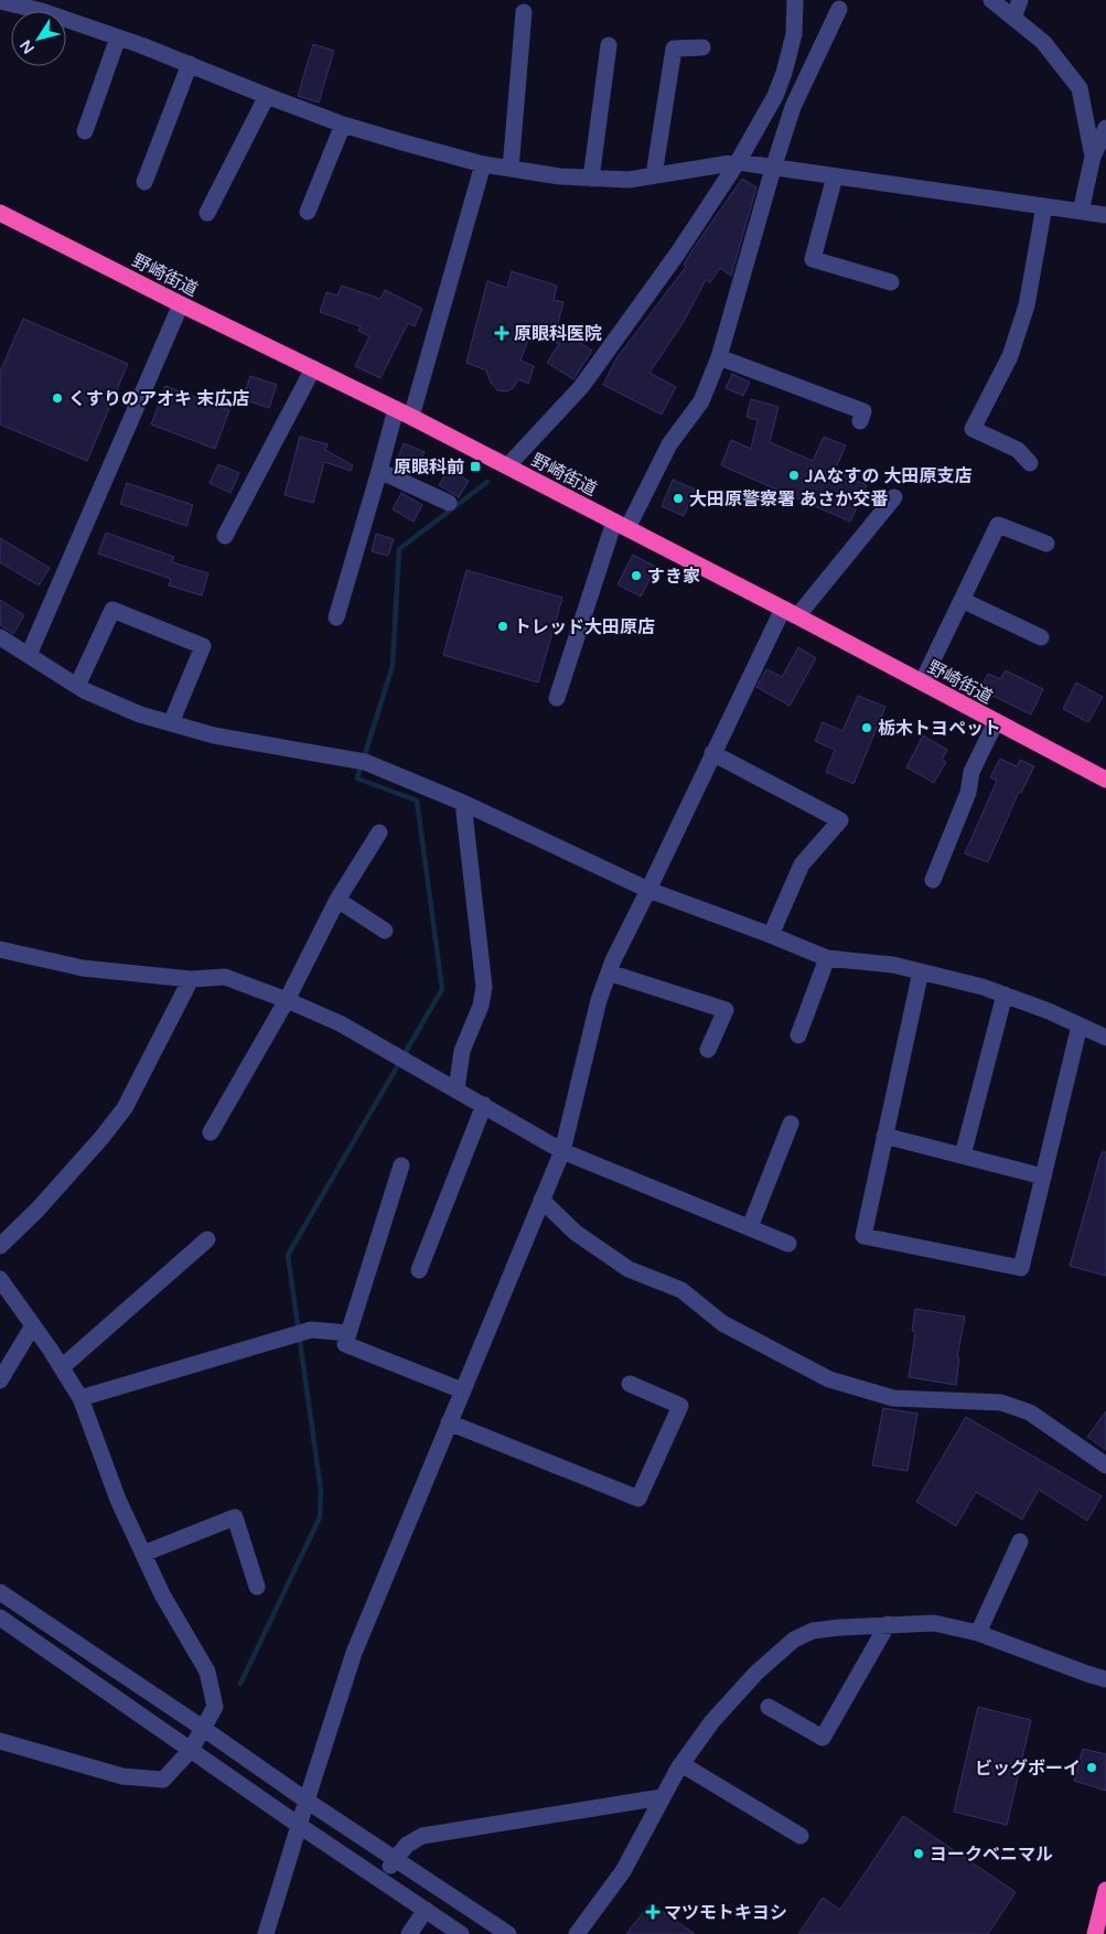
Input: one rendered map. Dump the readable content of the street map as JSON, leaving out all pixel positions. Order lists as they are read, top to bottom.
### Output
{
  "streets": {
    "highway": ["野崎街道"]
  },
  "places": {
    "health": ["原眼科医院", "マツモトキヨシ"],
    "other": [
      "くすりのアオキ 末広店",
      "JAなすの 大田原支店",
      "大田原警察署 あさか交番",
      "すき家",
      "トレッド大田原店",
      "栃木トヨペット",
      "ビッグボーイ",
      "ヨークベニマル"
    ],
    "transit": ["原眼科前"]
  },
  "north": "bottom left"
}
